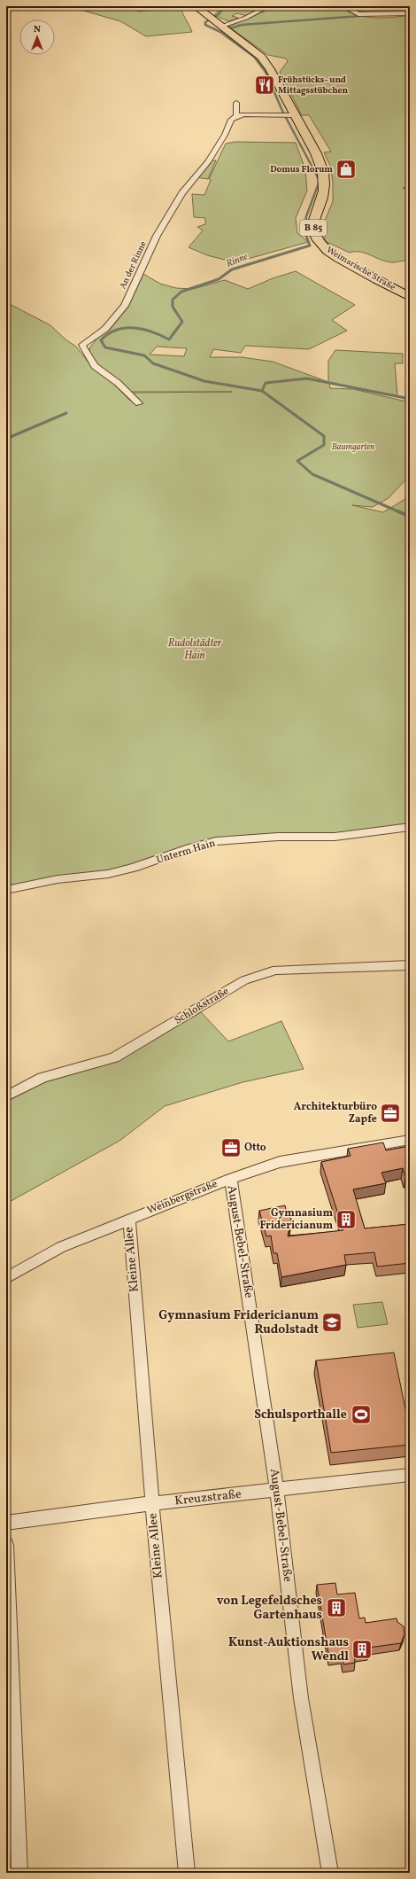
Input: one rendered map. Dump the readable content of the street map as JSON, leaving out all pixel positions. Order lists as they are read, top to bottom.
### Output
{
  "streets": {
    "main road": ["B 85", "Weimarische Straße"],
    "street": [
      "An der Rinne",
      "Unterm Hain",
      "Schloßstraße",
      "Weinbergstraße",
      "August-Bebel-Straße",
      "Kleine Allee",
      "Kreuzstraße"
    ]
  },
  "crossings": [
    ["B 85", "Weimarische Straße"],
    ["Weinbergstraße", "August-Bebel-Straße"],
    ["Weinbergstraße", "Kleine Allee"],
    ["August-Bebel-Straße", "Kreuzstraße"],
    ["Kleine Allee", "Kreuzstraße"]
  ],
  "water": ["Rinne"],
  "parks": ["Baumgarten", "Rudolstädter Hain"],
  "places": {
    "restaurant": ["Frühstücks- und Mittagsstübchen"],
    "shop": ["Domus Florum"],
    "office": ["Architekturbüro Zapfe", "Otto"],
    "building": ["Gymnasium Fridericianum", "von Legefeldsches Gartenhaus", "Kunst-Auktionshaus Wendl"],
    "school or university": ["Gymnasium Fridericianum Rudolstadt"],
    "sports": ["Schulsporthalle"]
  },
  "north": "top"
}
